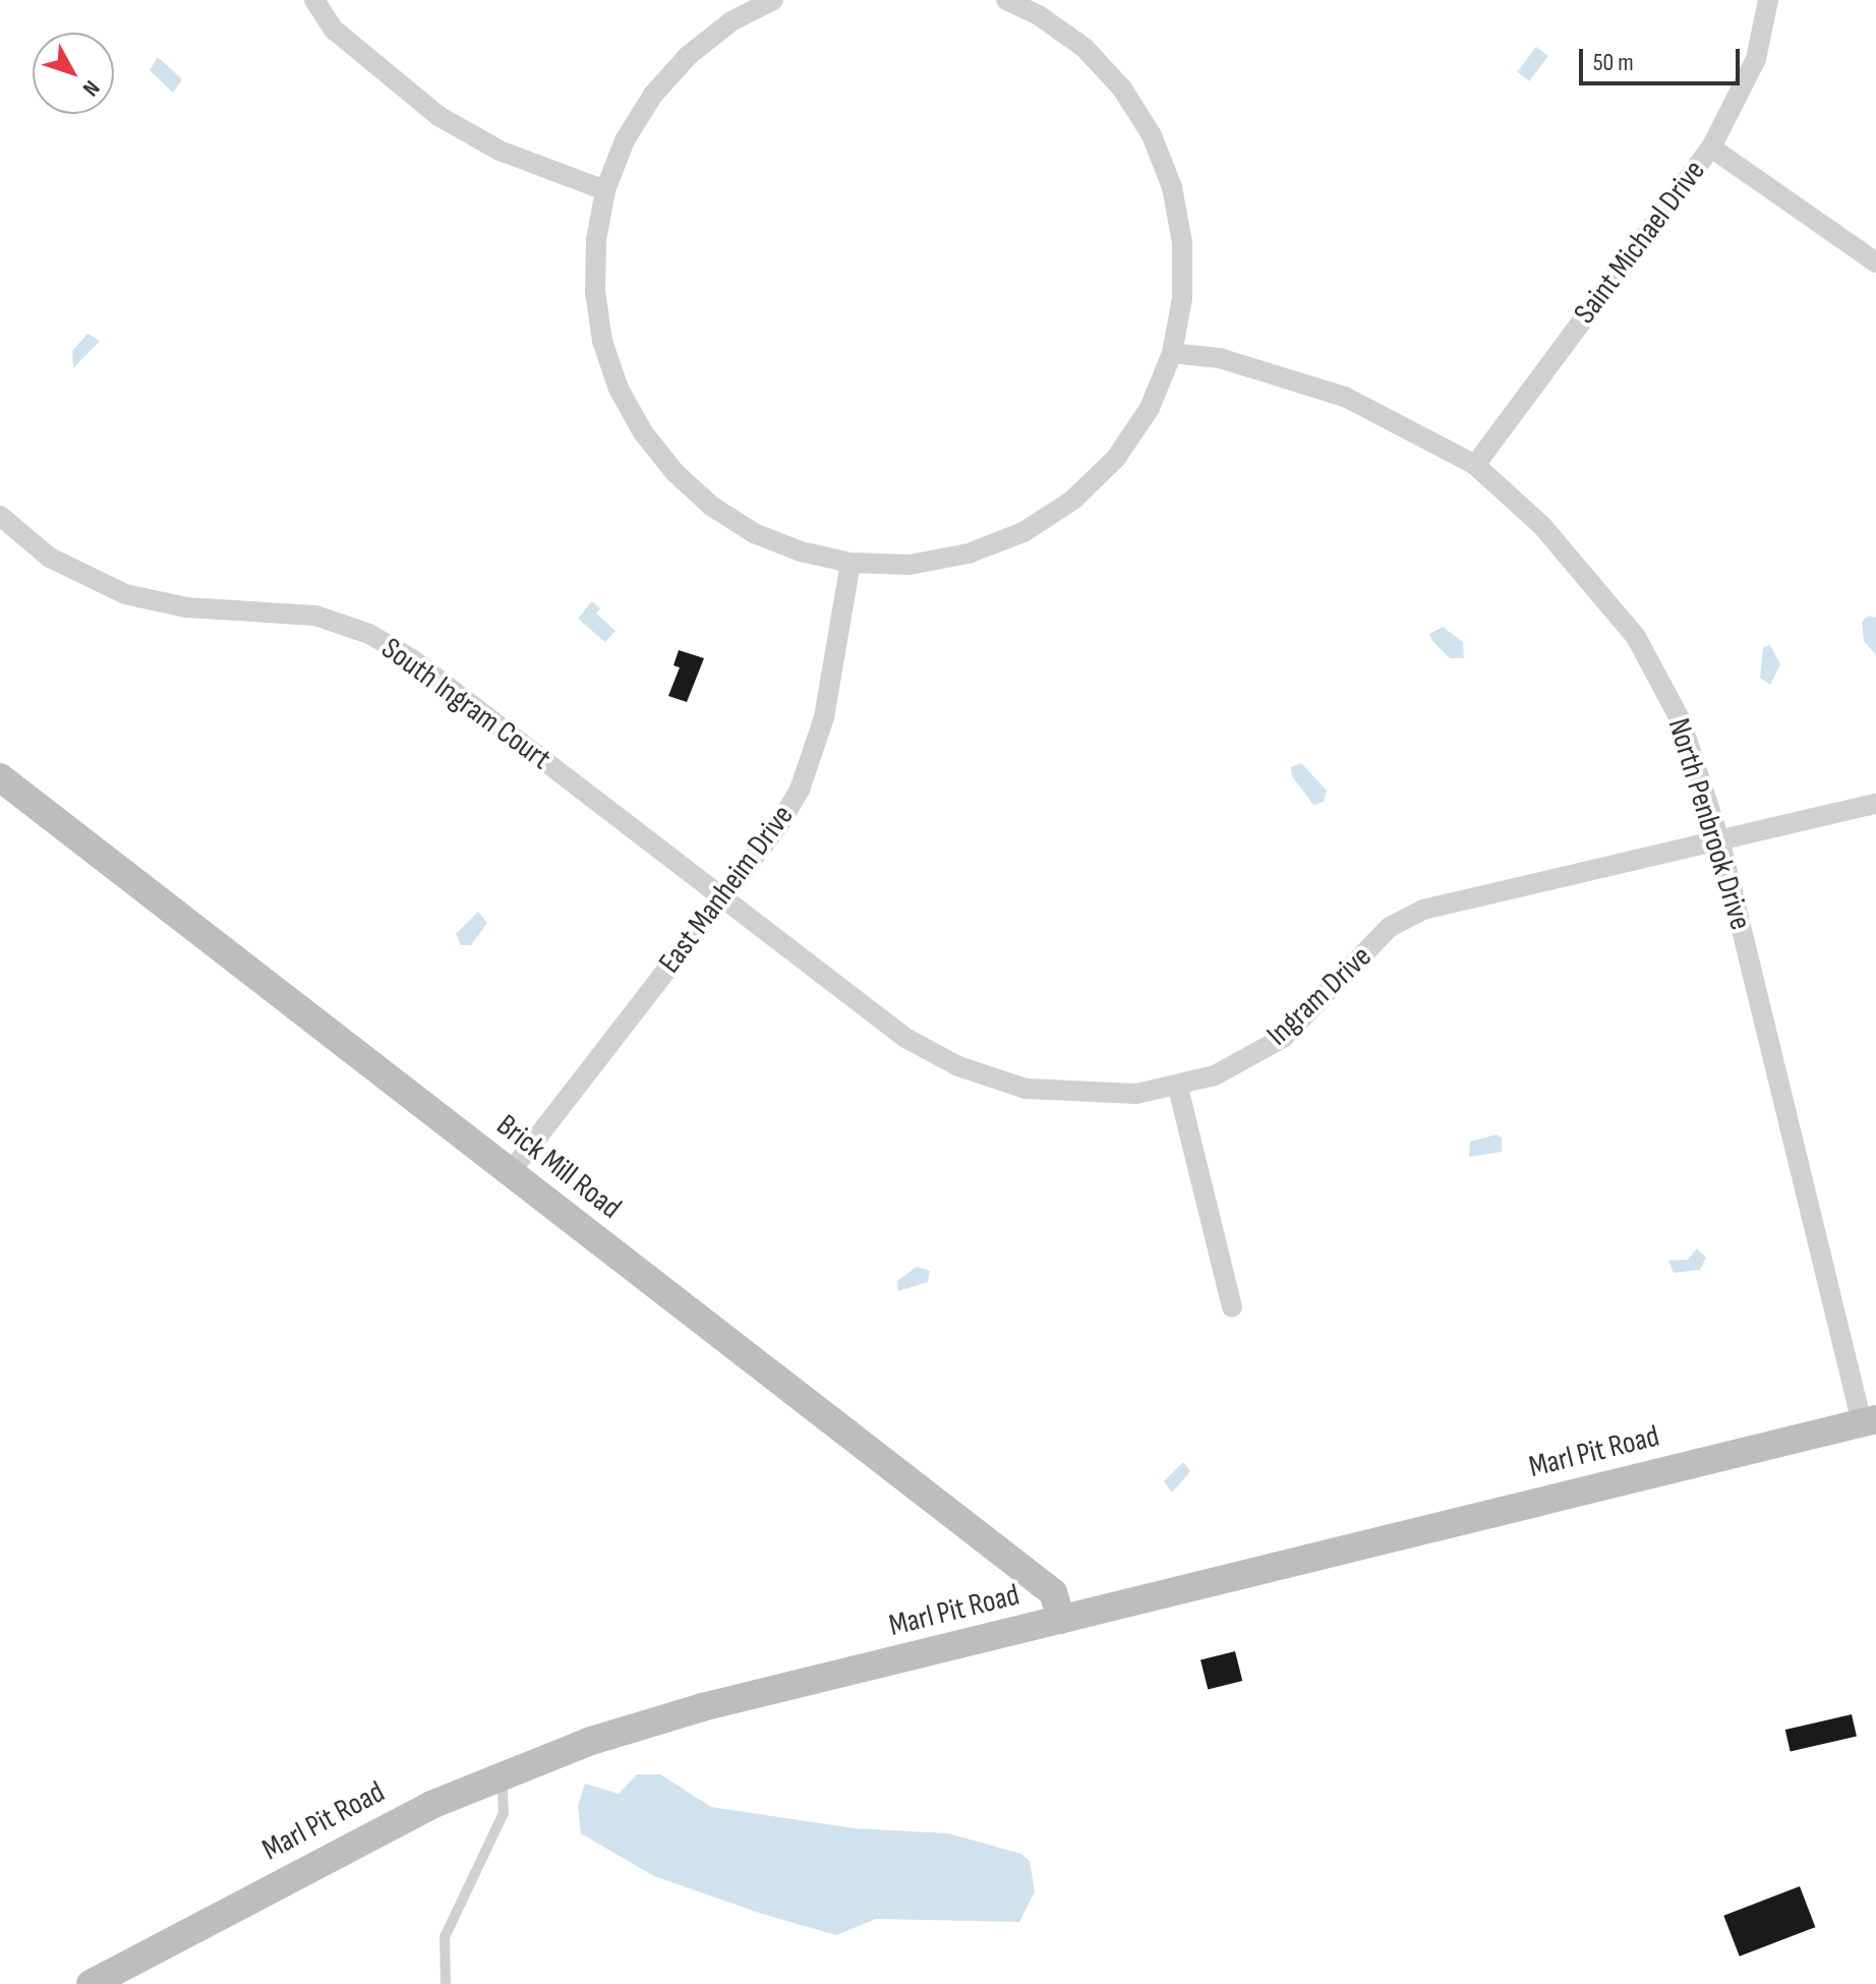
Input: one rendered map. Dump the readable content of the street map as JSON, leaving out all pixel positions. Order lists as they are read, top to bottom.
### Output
{
  "streets": {
    "street": [
      "Saint Michael Drive",
      "South Ingram Court",
      "North Penbrook Drive",
      "East Manheim Drive",
      "Ingram Drive",
      "Brick Mill Road",
      "Marl Pit Road"
    ]
  },
  "crossings": [
    ["Saint Michael Drive", "North Penbrook Drive"],
    ["South Ingram Court", "East Manheim Drive"],
    ["South Ingram Court", "Ingram Drive"],
    ["North Penbrook Drive", "Ingram Drive"],
    ["North Penbrook Drive", "Marl Pit Road"],
    ["East Manheim Drive", "Ingram Drive"],
    ["East Manheim Drive", "Brick Mill Road"],
    ["Brick Mill Road", "Marl Pit Road"]
  ],
  "scale_bar": "50 m",
  "north": "bottom right"
}
